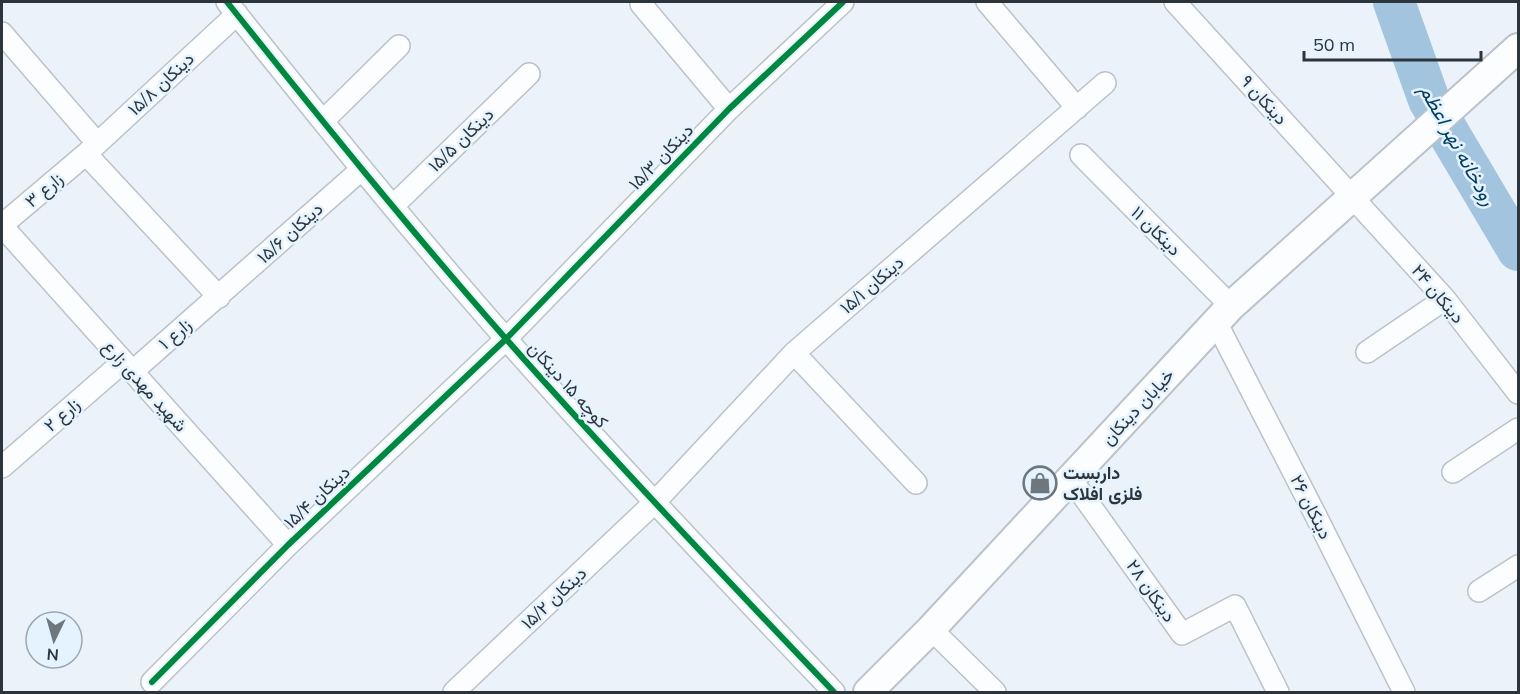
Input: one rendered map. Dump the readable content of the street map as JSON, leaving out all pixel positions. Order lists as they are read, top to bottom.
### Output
{
  "streets": {
    "main road": ["خیابان دینکان"],
    "street": [
      "۱۵/۸ دینکان",
      "۹ دینکان",
      "۱۵/۵ دینکان",
      "۱۵/۳ دینکان",
      "۳ زارع",
      "۱۱ دینکان",
      "۱۵/۶ دینکان",
      "۱۵/۱ دینکان",
      "۲۴ دینکان",
      "۱ زارع",
      "کوچه ۱۵ دینکان",
      "شهید مهدی زارع",
      "۲ زارع",
      "۱۵/۴ دینکان",
      "۲۶ دینکان",
      "۲۸ دینکان",
      "۱۵/۲ دینکان"
    ]
  },
  "crossings": [
    ["۱۵/۸ دینکان", "۳ زارع"],
    ["۱۵/۸ دینکان", "کوچه ۱۵ دینکان"],
    ["۹ دینکان", "۲۴ دینکان"],
    ["۹ دینکان", "خیابان دینکان"],
    ["۱۵/۵ دینکان", "کوچه ۱۵ دینکان"],
    ["۱۵/۳ دینکان", "کوچه ۱۵ دینکان"],
    ["۱۵/۳ دینکان", "۱۵/۴ دینکان"],
    ["۳ زارع", "شهید مهدی زارع"],
    ["۱۱ دینکان", "خیابان دینکان"],
    ["۱۱ دینکان", "۲۶ دینکان"],
    ["۱۵/۶ دینکان", "۱ زارع"],
    ["۱۵/۶ دینکان", "کوچه ۱۵ دینکان"],
    ["۱۵/۱ دینکان", "کوچه ۱۵ دینکان"],
    ["۱۵/۱ دینکان", "۱۵/۲ دینکان"],
    ["۲۴ دینکان", "خیابان دینکان"],
    ["۱ زارع", "شهید مهدی زارع"],
    ["۱ زارع", "۲ زارع"],
    ["کوچه ۱۵ دینکان", "۱۵/۴ دینکان"],
    ["کوچه ۱۵ دینکان", "۱۵/۲ دینکان"],
    ["شهید مهدی زارع", "۲ زارع"],
    ["شهید مهدی زارع", "۱۵/۴ دینکان"],
    ["خیابان دینکان", "۲۶ دینکان"],
    ["خیابان دینکان", "۲۸ دینکان"]
  ],
  "water": ["رودخانه نهر اعظم"],
  "places": {
    "shop": ["داربست فلزی افلاک"]
  },
  "scale_bar": "50 m",
  "north": "bottom"
}
